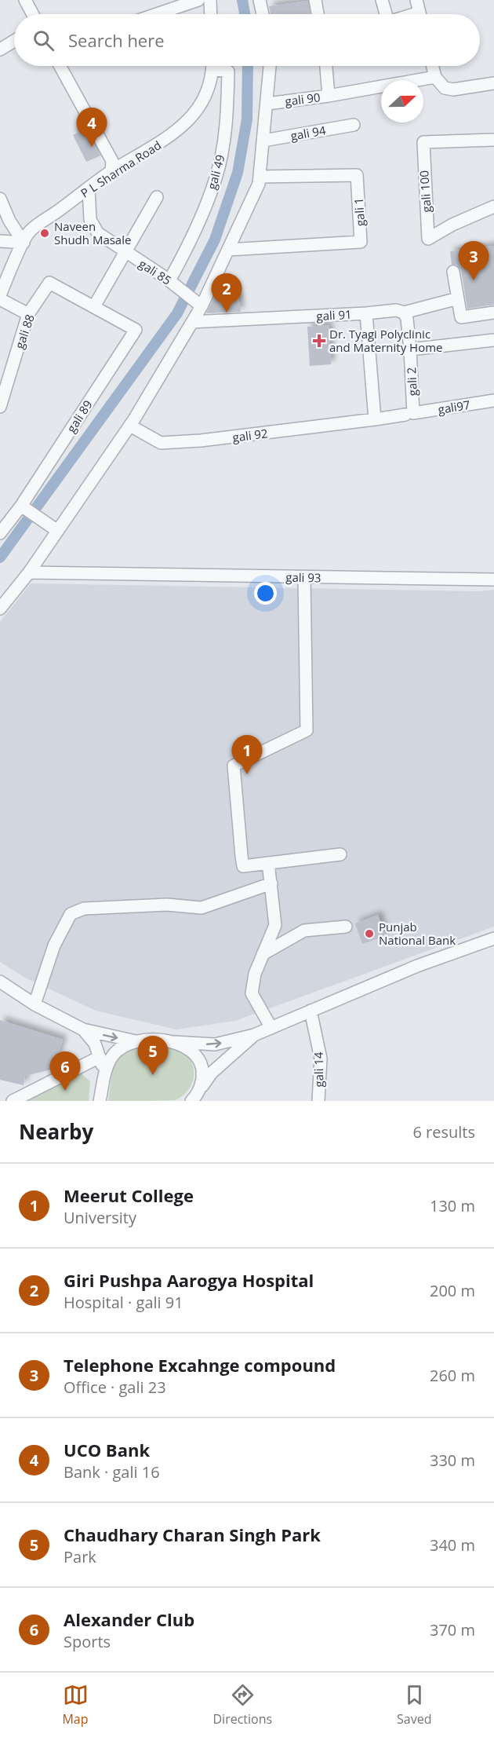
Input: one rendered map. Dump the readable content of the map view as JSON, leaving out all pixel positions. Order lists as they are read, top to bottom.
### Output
{
  "streets": {
    "street": [
      "gali 90",
      "gali 94",
      "P L Sharma Road",
      "gali 49",
      "gali 100",
      "gali 1",
      "gali 85",
      "gali 91",
      "gali 88",
      "gali 2",
      "gali97",
      "gali 89",
      "gali 92",
      "gali 93",
      "gali 14"
    ]
  },
  "crossings": [
    ["P L Sharma Road", "gali 85"],
    ["gali 49", "gali 85"],
    ["gali 91", "gali 92"],
    ["gali 88", "gali 89"],
    ["gali 2", "gali97"]
  ],
  "places": {
    "other": ["Naveen Shudh Masale", "Punjab National Bank"],
    "health": ["Dr. Tyagi Polyclinic and Maternity Home"]
  },
  "north": "right",
  "page": {
    "search": "Search here",
    "pins": [
      "4",
      "3",
      "2",
      "1",
      "5",
      "6"
    ],
    "heading": ["Nearby", "6 results"],
    "list": [
      {
        "mark": "1",
        "name": "Meerut College",
        "note": "University",
        "value": "130 m"
      },
      {
        "mark": "2",
        "name": "Giri Pushpa Aarogya Hospital",
        "note": "Hospital · gali 91",
        "value": "200 m"
      },
      {
        "mark": "3",
        "name": "Telephone Excahnge compound",
        "note": "Office · gali 23",
        "value": "260 m"
      },
      {
        "mark": "4",
        "name": "UCO Bank",
        "note": "Bank · gali 16",
        "value": "330 m"
      },
      {
        "mark": "5",
        "name": "Chaudhary Charan Singh Park",
        "note": "Park",
        "value": "340 m"
      },
      {
        "mark": "6",
        "name": "Alexander Club",
        "note": "Sports",
        "value": "370 m"
      }
    ],
    "nav": ["Map", "Directions", "Saved"]
  }
}
